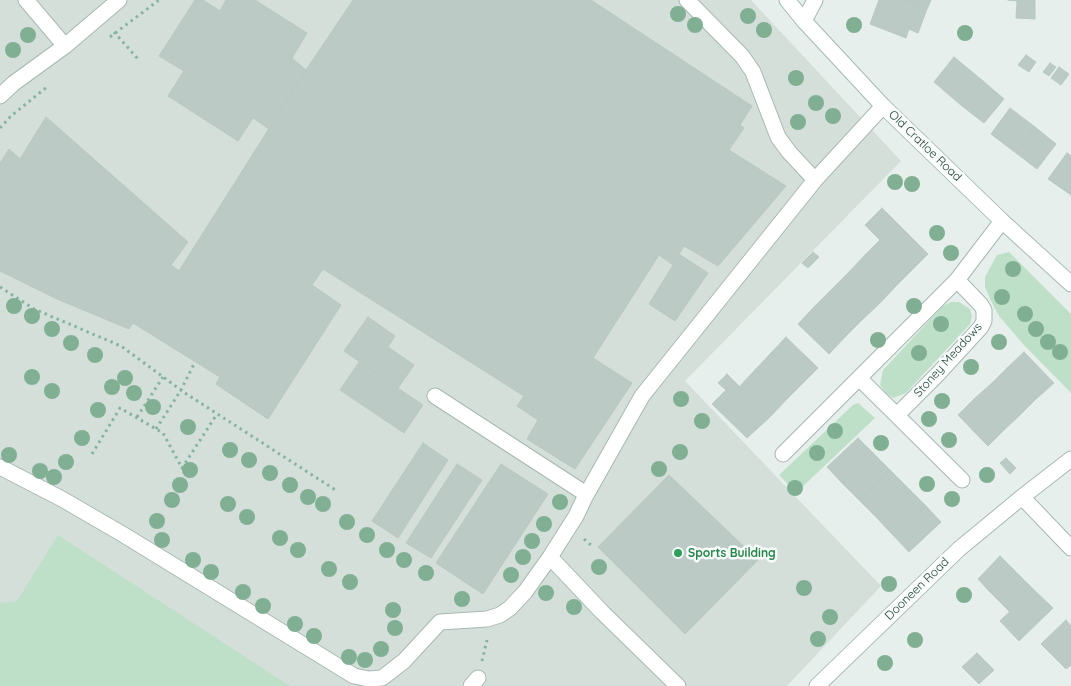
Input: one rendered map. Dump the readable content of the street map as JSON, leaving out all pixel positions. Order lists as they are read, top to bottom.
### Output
{
  "streets": {
    "street": ["Old Cratloe Road", "Stoney Meadows", "Dooneen Road"]
  },
  "places": ["Sports Building"]
}
